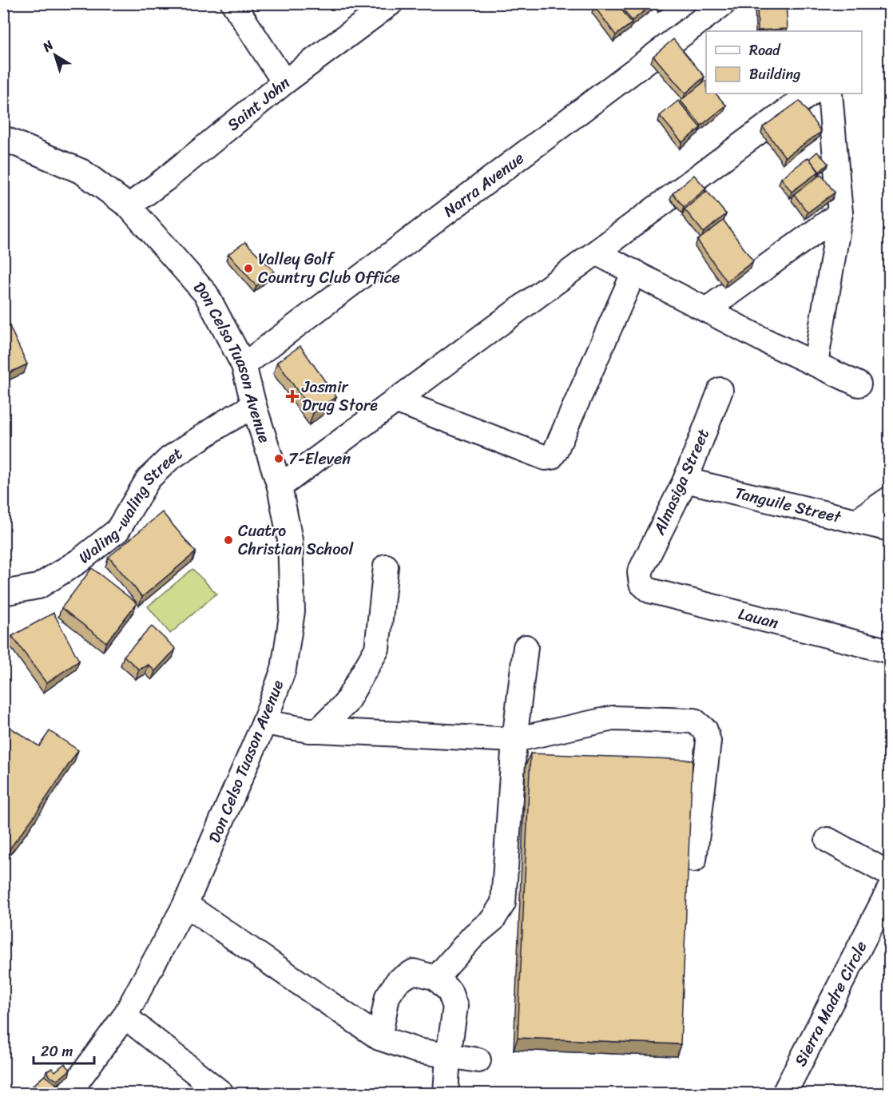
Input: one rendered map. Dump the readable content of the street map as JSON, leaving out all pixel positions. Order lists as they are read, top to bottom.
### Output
{
  "streets": {
    "street": [
      "Saint John",
      "Narra Avenue",
      "Don Celso Tuason Avenue",
      "Almasiga Street",
      "Tanguile Street",
      "Waling-waling Street",
      "Lauan",
      "Sierra Madre Circle"
    ]
  },
  "crossings": [
    ["Saint John", "Don Celso Tuason Avenue"],
    ["Narra Avenue", "Don Celso Tuason Avenue"],
    ["Don Celso Tuason Avenue", "Waling-waling Street"],
    ["Almasiga Street", "Tanguile Street"],
    ["Almasiga Street", "Lauan"]
  ],
  "places": {
    "other": ["Valley Golf Country Club Office", "7-Eleven", "Cuatro Christian School"],
    "health": ["Jasmir Drug Store"]
  },
  "legend": ["Road", "Building"],
  "scale_bar": "20 m",
  "north": "top left"
}
